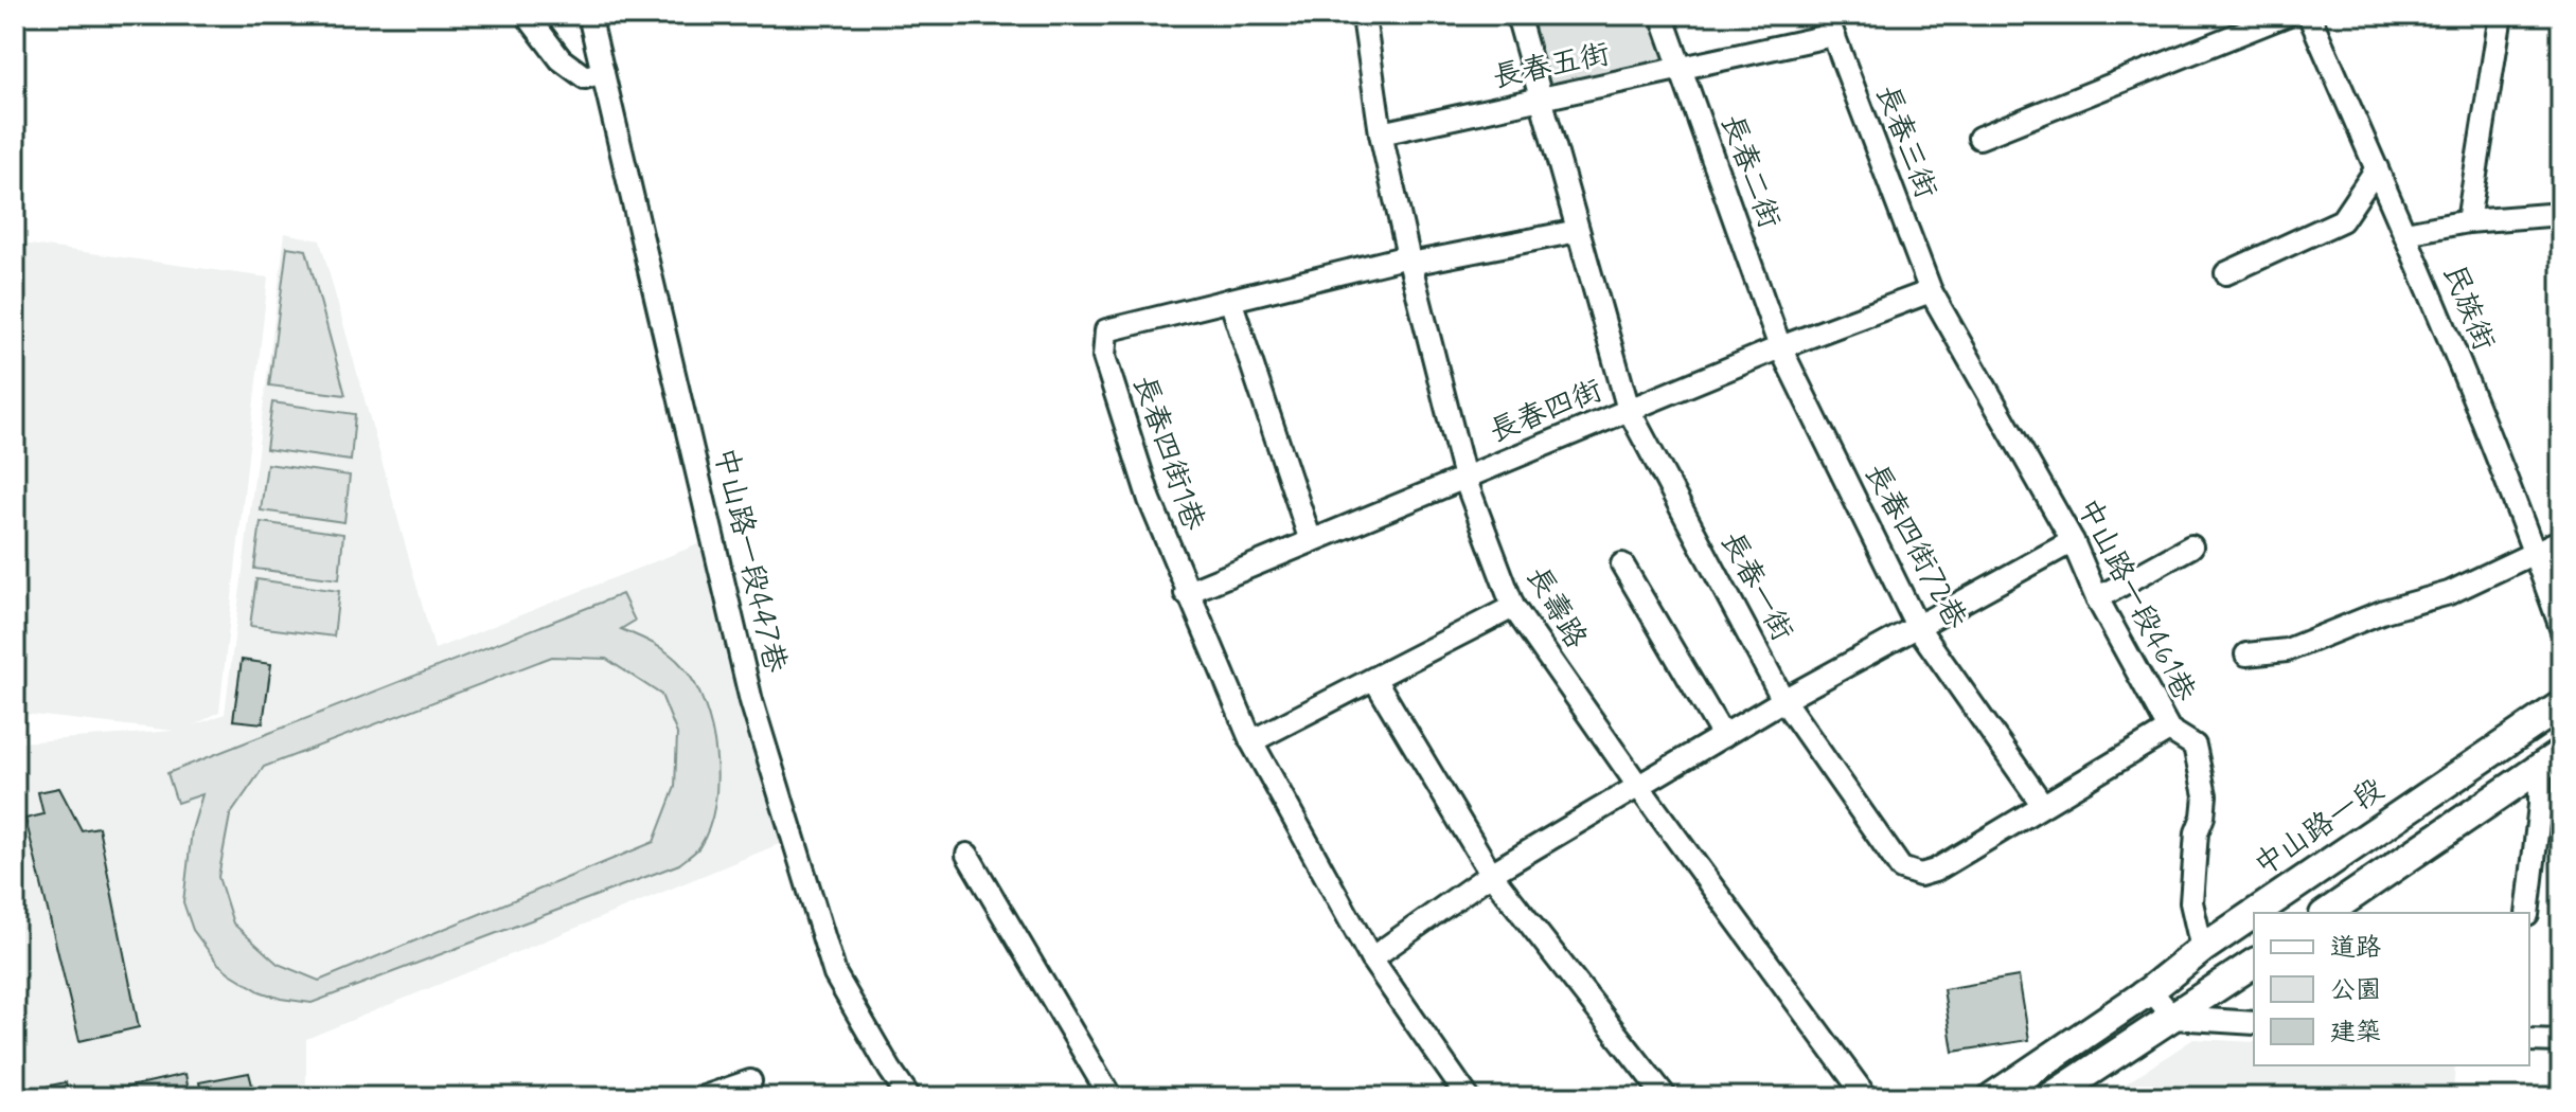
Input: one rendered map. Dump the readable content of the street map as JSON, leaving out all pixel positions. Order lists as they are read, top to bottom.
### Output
{
  "streets": {
    "main road": ["中山路一段"],
    "street": [
      "長春五街",
      "長春三街",
      "長春二街",
      "民族街",
      "長春四街",
      "長春四街1巷",
      "長春四街72巷",
      "中山路一段447巷",
      "長春一街",
      "中山路一段461巷",
      "長壽路"
    ]
  },
  "crossings": [
    ["長春五街", "長春三街"],
    ["長春五街", "長春二街"],
    ["長春五街", "長春一街"],
    ["長春五街", "長壽路"],
    ["長春三街", "長春四街"],
    ["長春三街", "中山路一段461巷"],
    ["長春二街", "長春四街"],
    ["長春二街", "長春四街72巷"],
    ["長春四街", "長春四街1巷"],
    ["長春四街", "長春四街72巷"],
    ["長春四街", "長春一街"],
    ["長春四街", "中山路一段461巷"],
    ["長春四街", "長壽路"],
    ["長春四街72巷", "長春一街"],
    ["長春一街", "中山路一段461巷"],
    ["中山路一段461巷", "中山路一段"]
  ],
  "legend": ["道路", "公園", "建築"]
}
